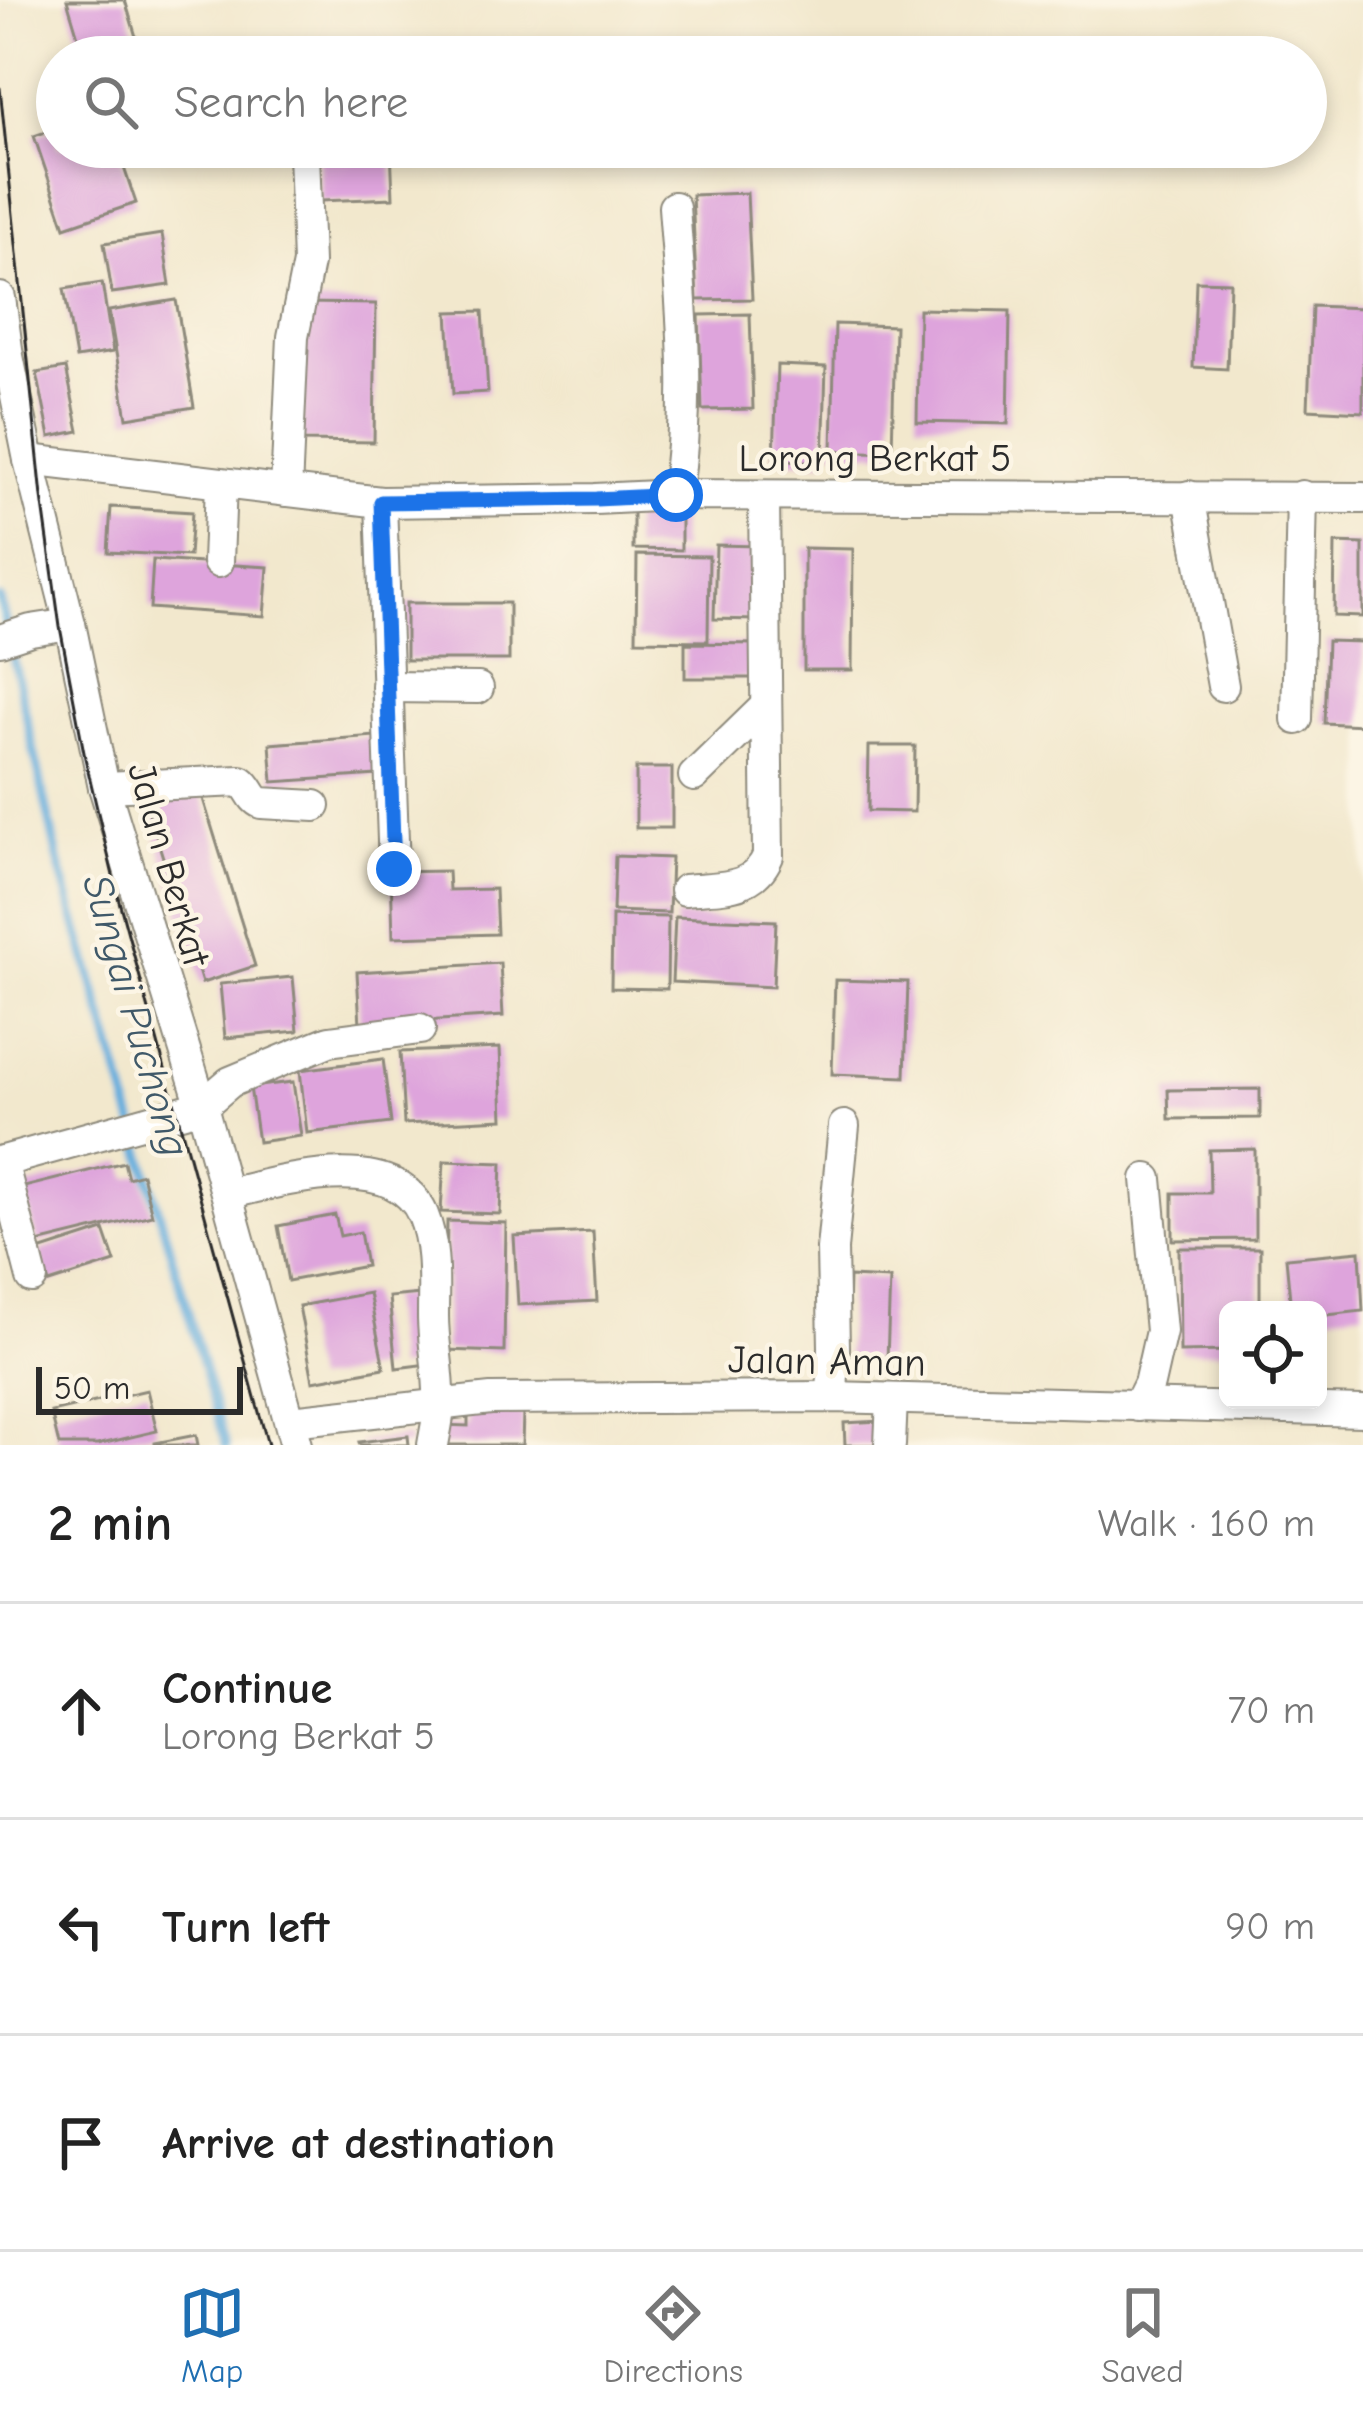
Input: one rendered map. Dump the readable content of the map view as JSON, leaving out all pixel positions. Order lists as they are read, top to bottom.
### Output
{
  "streets": {
    "street": ["Lorong Berkat 5", "Jalan Berkat", "Jalan Aman"]
  },
  "crossings": [
    ["Lorong Berkat 5", "Jalan Berkat"],
    ["Jalan Berkat", "Jalan Aman"]
  ],
  "water": ["Sungai Puchong"],
  "scale_bar": "50 m",
  "page": {
    "search": "Search here",
    "scale": "50 m",
    "heading": ["2 min", "Walk · 160 m"],
    "list": [
      ["Continue", "Lorong Berkat 5", "70 m"],
      ["Turn left", "90 m"],
      "Arrive at destination"
    ],
    "nav": ["Map", "Directions", "Saved"]
  }
}
